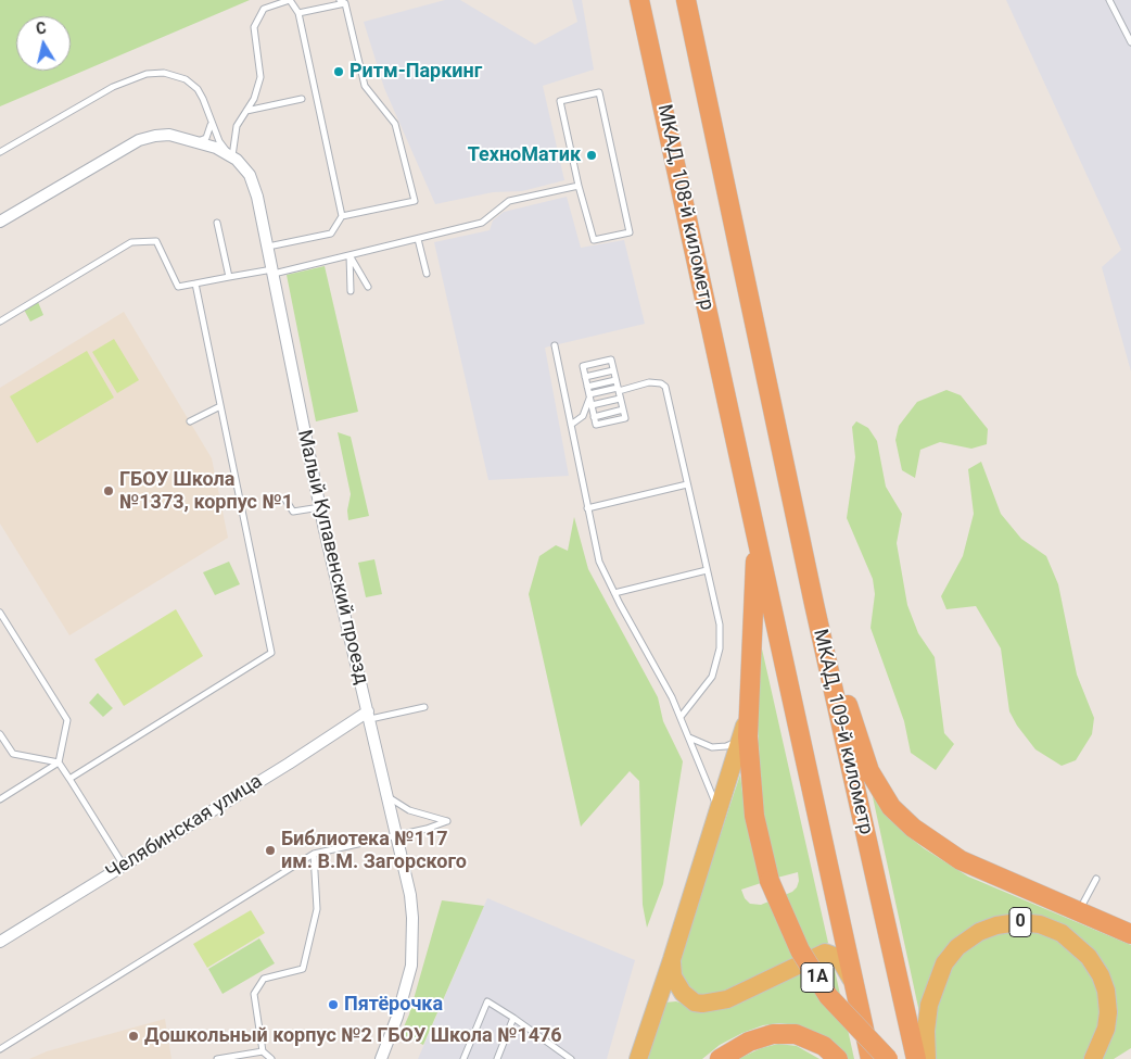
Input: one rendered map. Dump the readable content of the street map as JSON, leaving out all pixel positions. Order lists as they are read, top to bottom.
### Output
{
  "streets": {
    "highway": ["МКАД, 108-й километр", "МКАД, 109-й километр", "1A"],
    "main road": ["0"],
    "street": ["Малый Купавенский проезд", "Челябинская улица"]
  },
  "crossings": [
    ["МКАД, 108-й километр", "МКАД, 109-й километр"],
    ["Малый Купавенский проезд", "Челябинская улица"]
  ],
  "places": [
    "Ритм-Паркинг",
    "ТехноМатик",
    "ГБОУ Школа №1373, корпус №1",
    "Библиотека №117 им. В.М. Загорского",
    "Пятёрочка",
    "Дошкольный корпус №2 ГБОУ Школа №1476"
  ],
  "north": "top"
}
